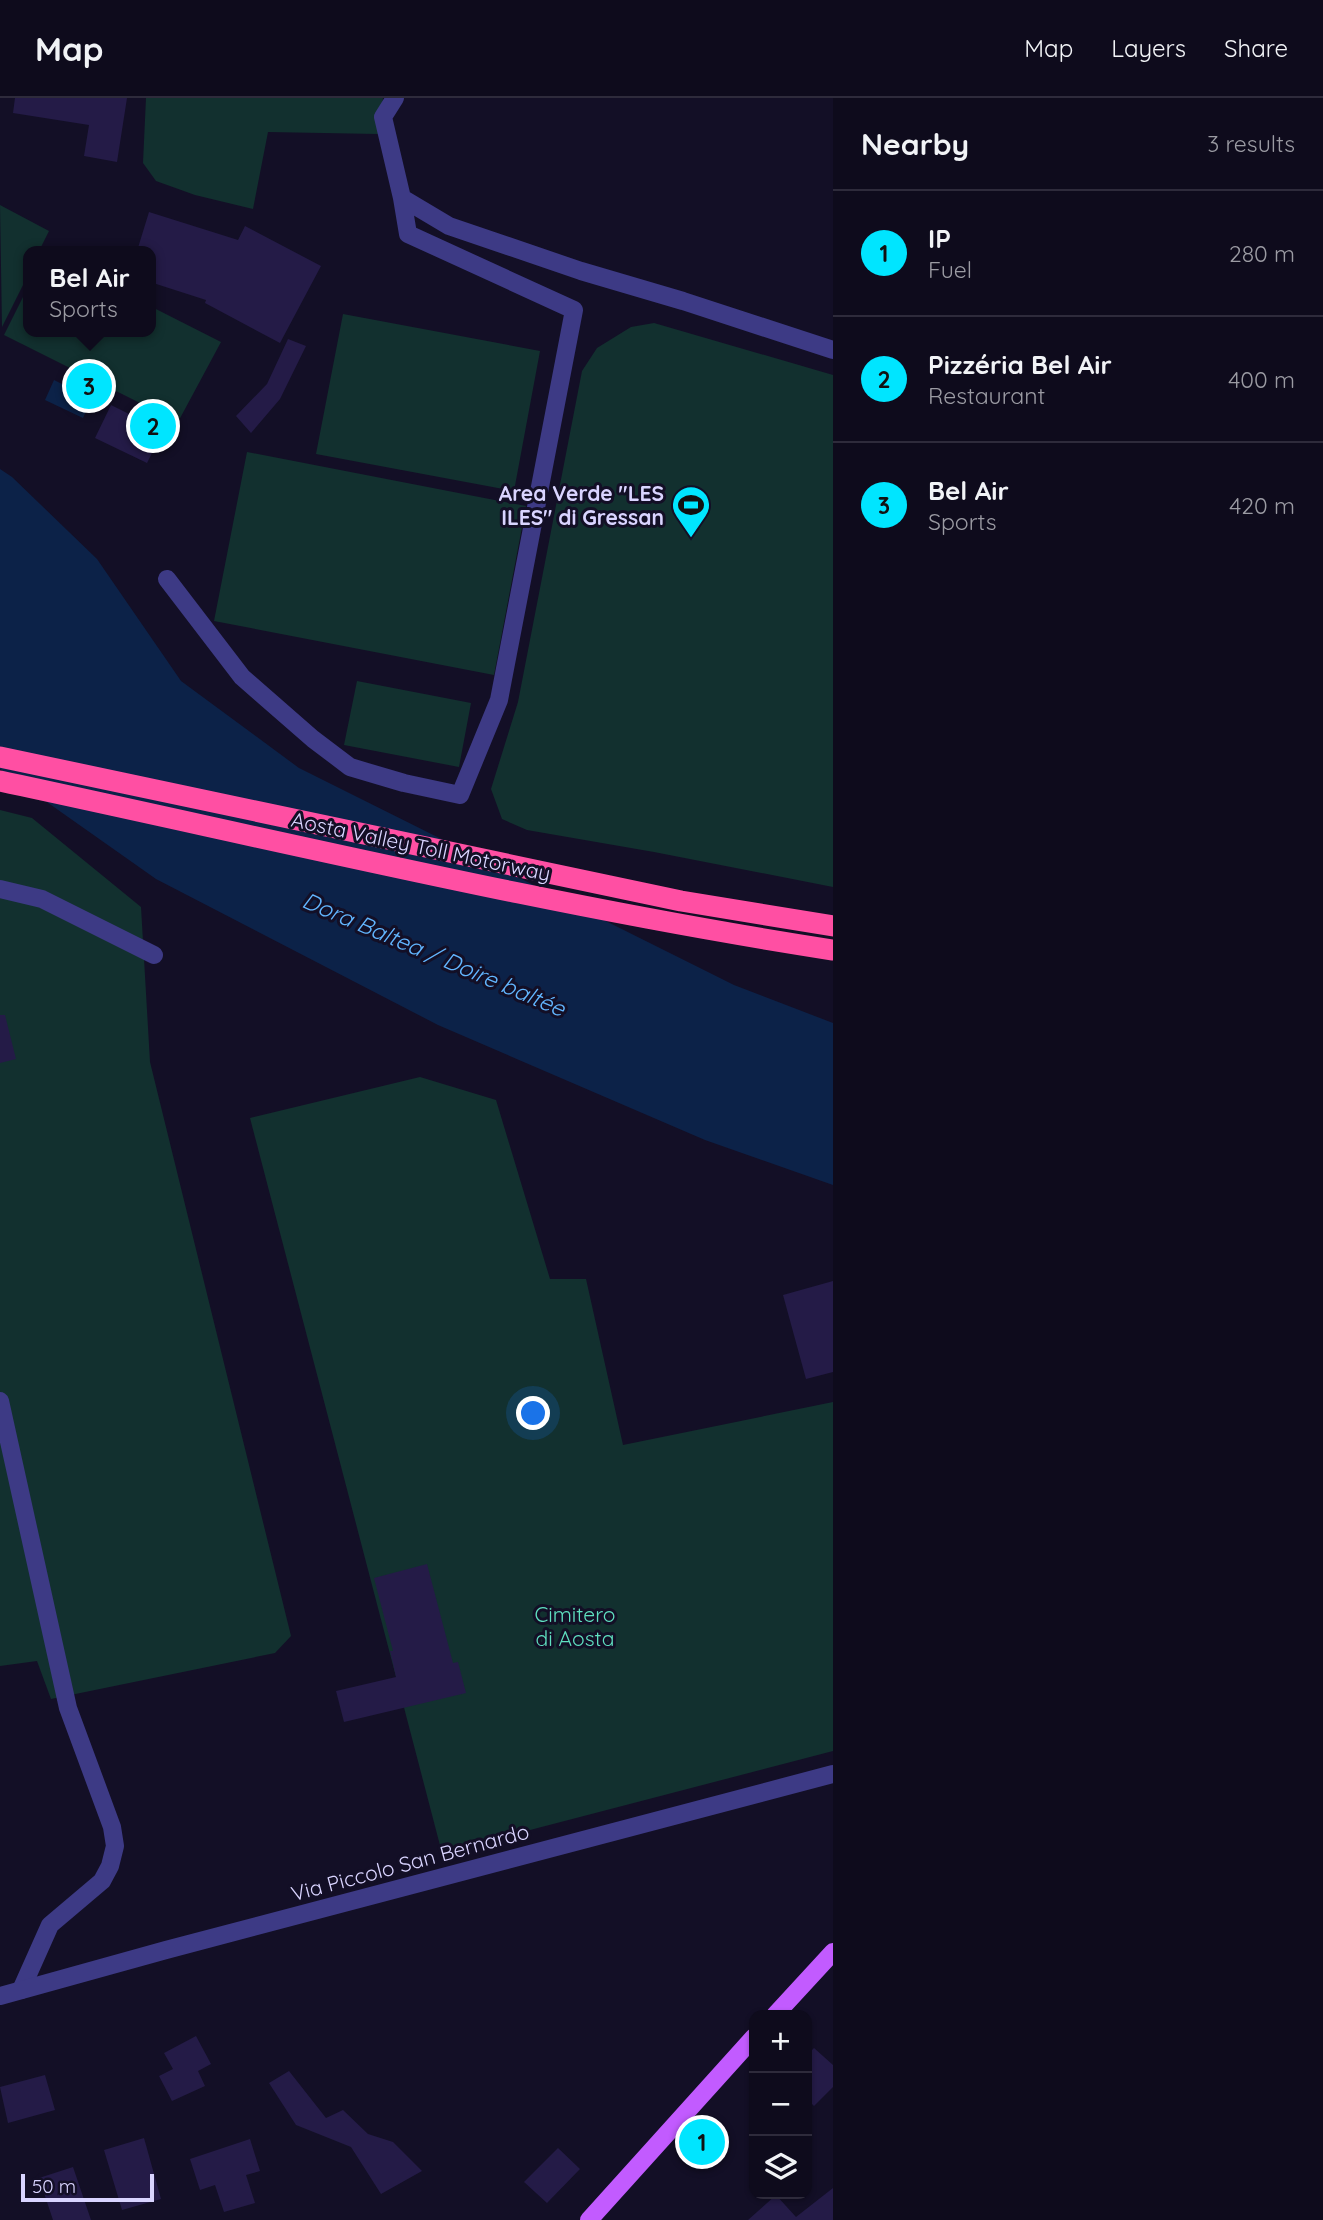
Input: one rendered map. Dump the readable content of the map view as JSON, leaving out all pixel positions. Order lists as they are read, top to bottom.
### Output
{
  "streets": {
    "highway": ["Aosta Valley Toll Motorway"],
    "street": ["Via Piccolo San Bernardo"]
  },
  "water": ["Dora Baltea / Doire baltée"],
  "parks": ["Cimitero di Aosta"],
  "places": {
    "sports": ["Area Verde \"LES ILES\" di Gressan"]
  },
  "scale_bar": "50 m",
  "page": {
    "header": "Map",
    "nav": ["Map", "Layers", "Share"],
    "heading": ["Nearby", "3 results"],
    "list": [
      {
        "mark": "1",
        "name": "IP",
        "note": "Fuel",
        "value": "280 m"
      },
      {
        "mark": "2",
        "name": "Pizzéria Bel Air",
        "note": "Restaurant",
        "value": "400 m"
      },
      {
        "mark": "3",
        "name": "Bel Air",
        "note": "Sports",
        "value": "420 m"
      }
    ],
    "popup": ["Bel Air", "Sports"],
    "pins": ["3", "2", "1"],
    "map_buttons": ["+", "−"],
    "scale": "50 m"
  }
}
